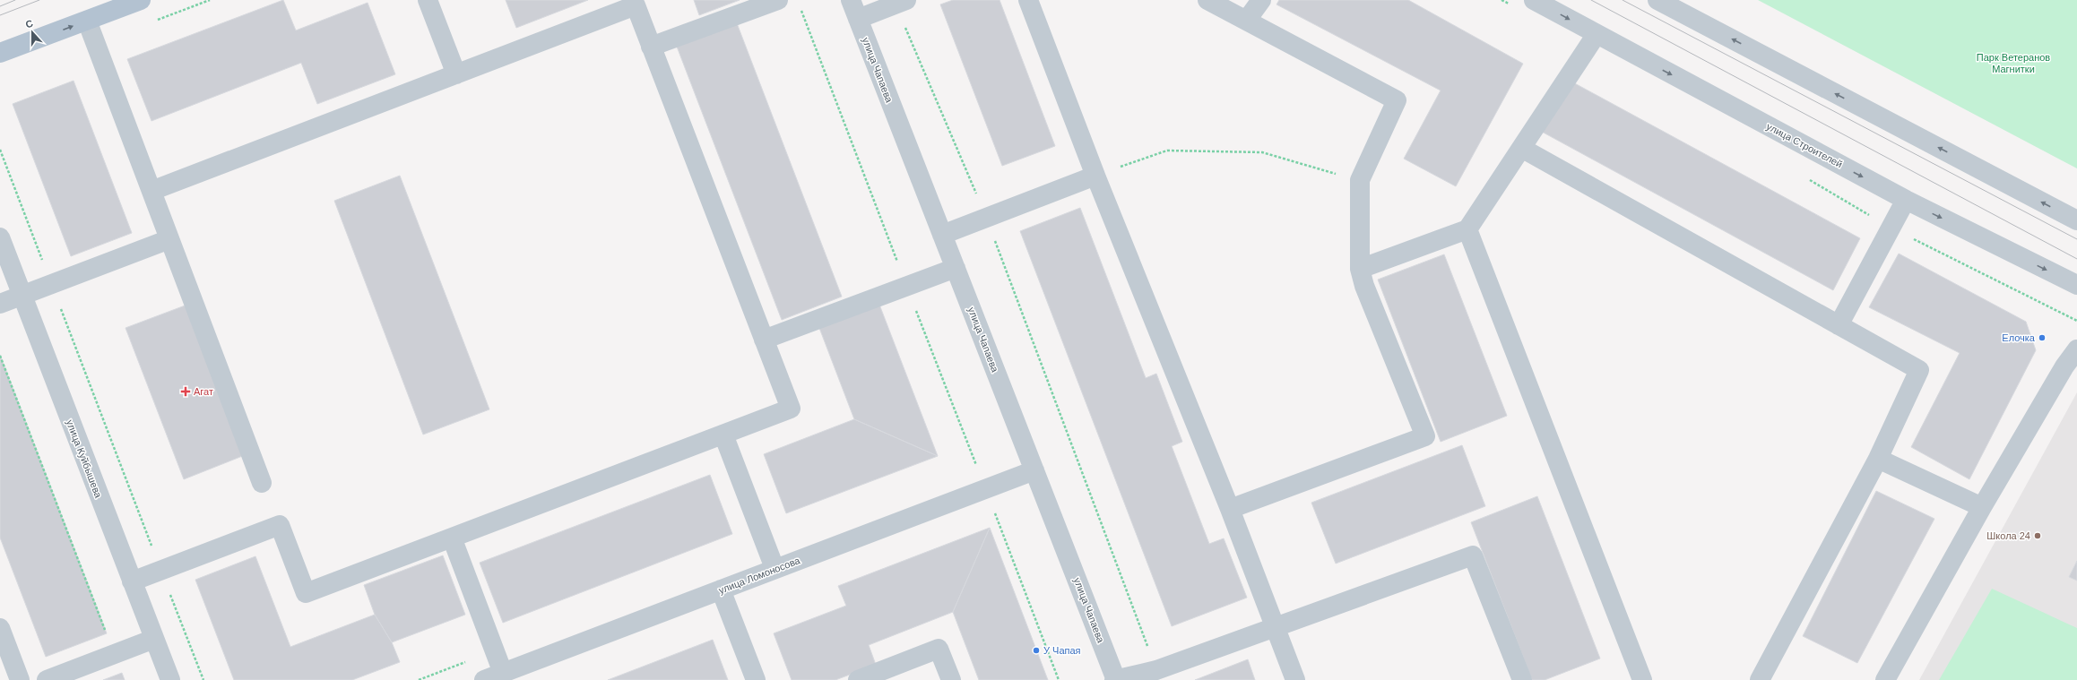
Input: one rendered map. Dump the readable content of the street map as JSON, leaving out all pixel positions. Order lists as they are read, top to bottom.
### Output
{
  "streets": {
    "street": [
      "улица Чапаева",
      "улица Строителей",
      "улица Куйбышева",
      "улица Ломоносова"
    ]
  },
  "crossings": [
    ["улица Чапаева", "улица Ломоносова"]
  ],
  "parks": ["Парк Ветеранов Магнитки"],
  "places": {
    "other": ["Елочка", "Школа 24", "У Чапая"],
    "health": ["Агат"]
  },
  "north": "top"
}
